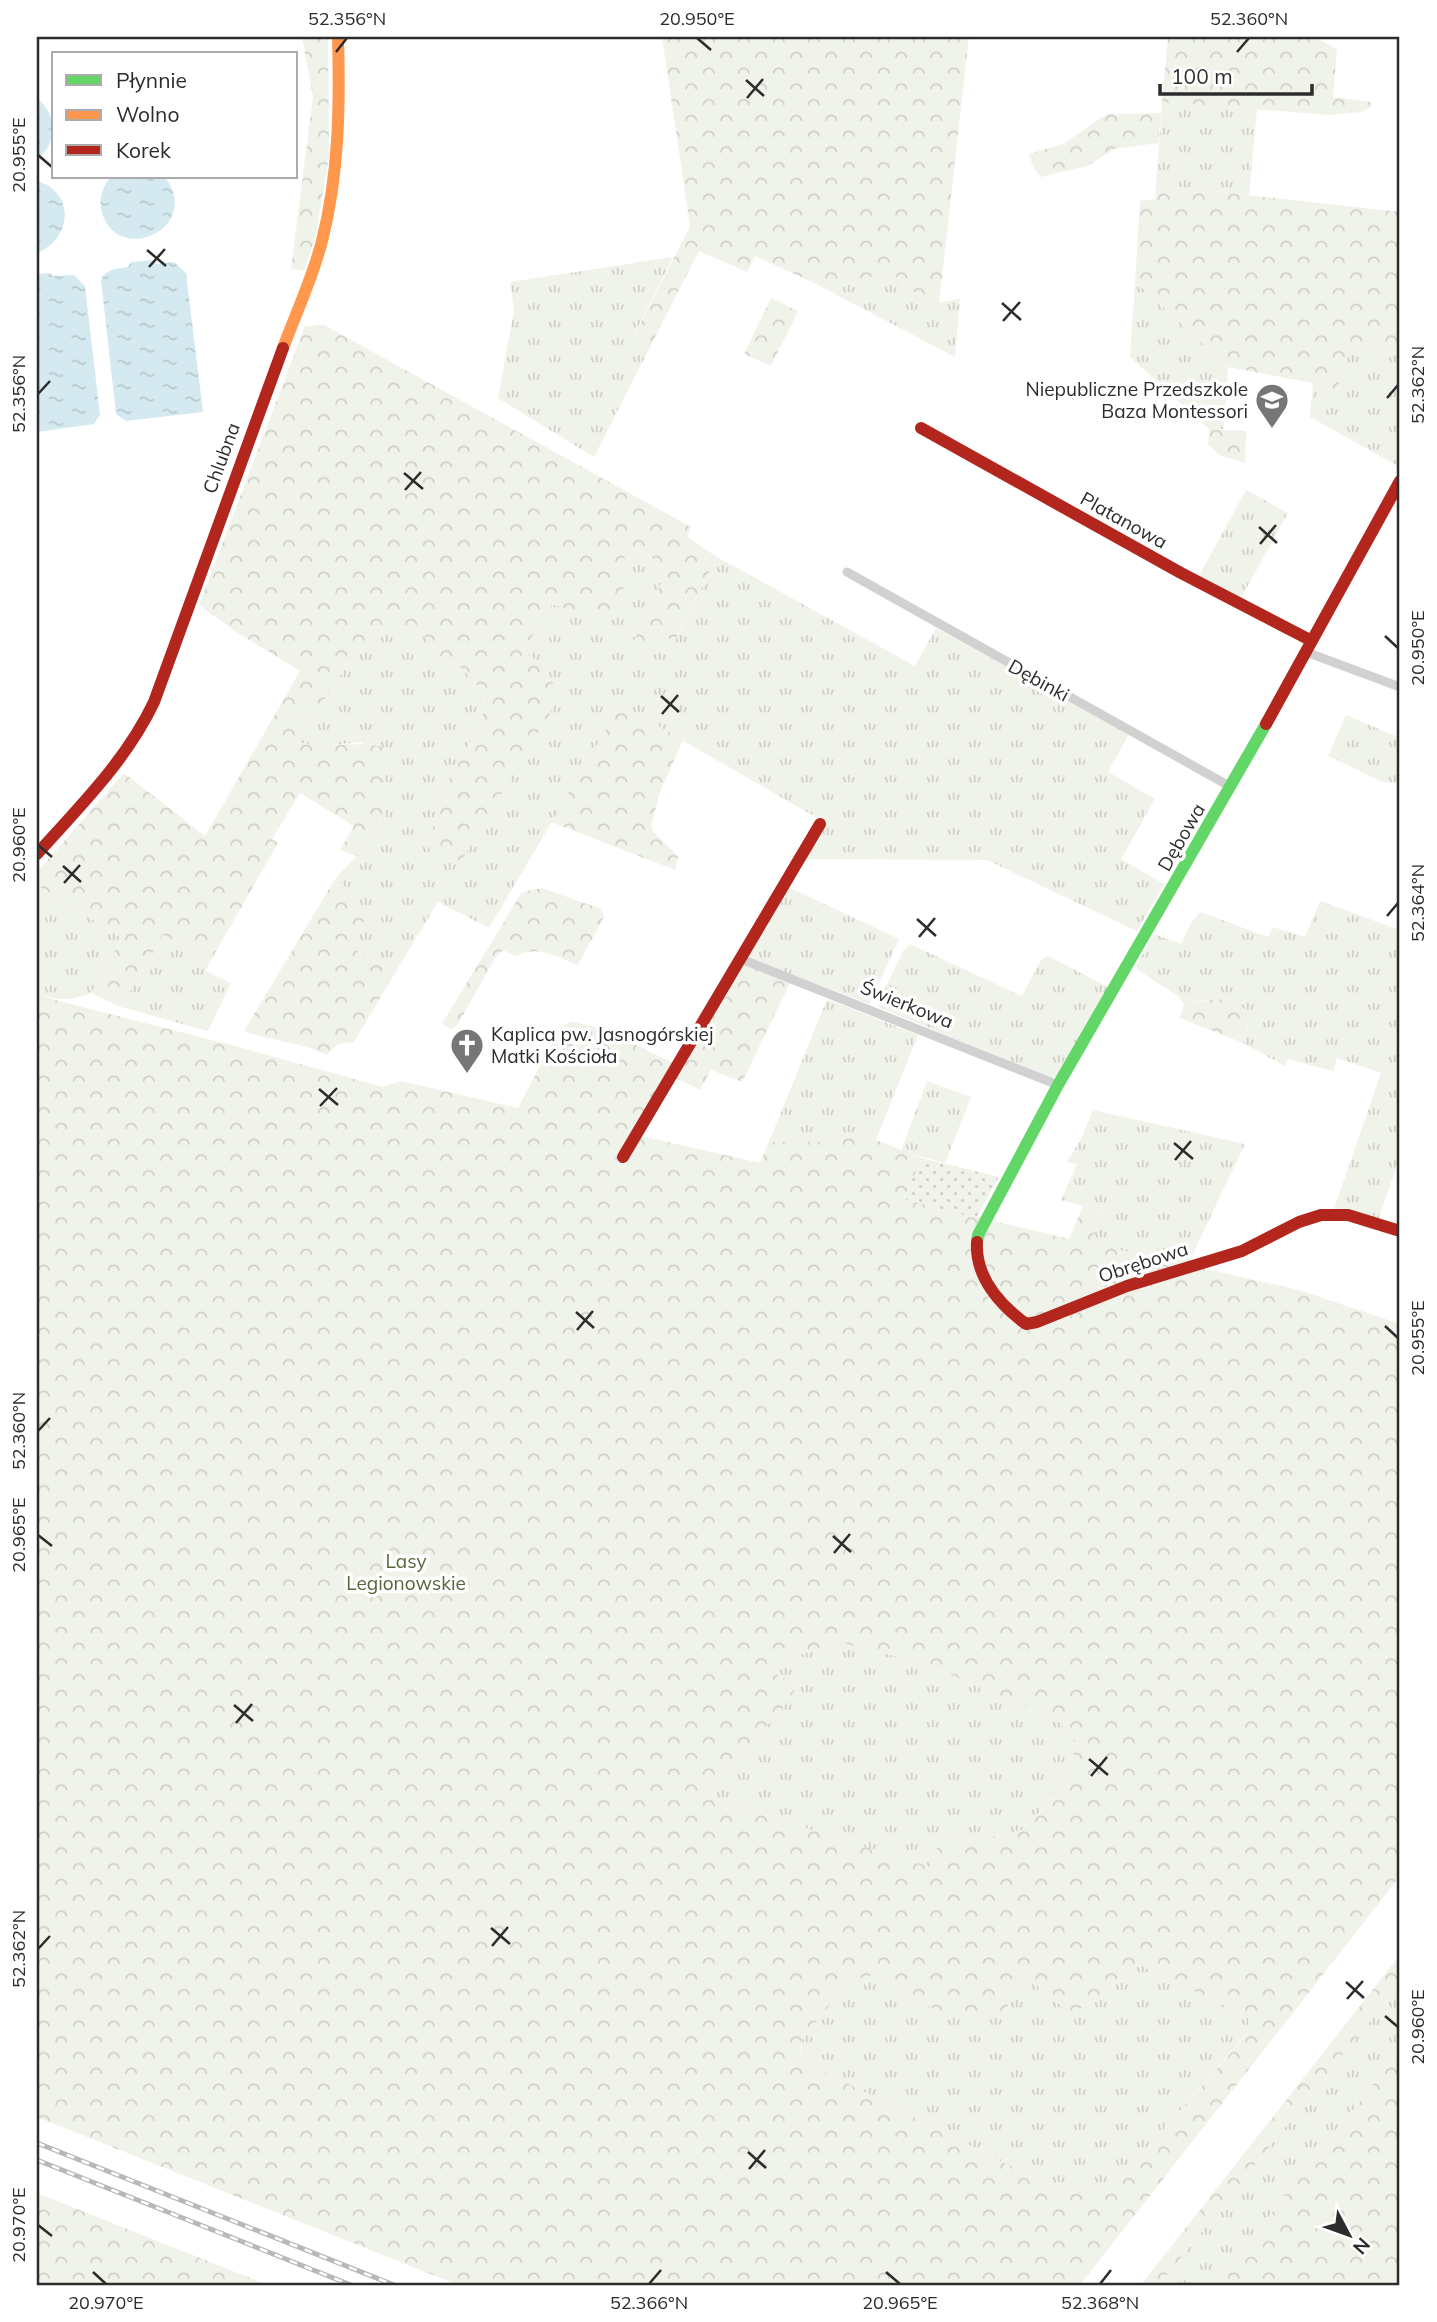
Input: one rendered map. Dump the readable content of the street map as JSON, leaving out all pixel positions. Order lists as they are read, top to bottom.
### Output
{
  "streets": {
    "street": [
      "Chlubna",
      "Platanowa",
      "Dębinki",
      "Dębowa",
      "Świerkowa",
      "Obrębowa"
    ]
  },
  "crossings": [
    ["Platanowa", "Dębowa"],
    ["Dębinki", "Dębowa"],
    ["Dębowa", "Świerkowa"],
    ["Dębowa", "Obrębowa"]
  ],
  "parks": ["Lasy Legionowskie"],
  "places": {
    "school or university": ["Niepubliczne Przedszkole Baza Montessori"],
    "church": ["Kaplica pw. Jasnogórskiej Matki Kościoła"]
  },
  "legend": ["Płynnie", "Wolno", "Korek"],
  "scale_bar": "100 m",
  "north": "bottom right",
  "coordinates": [
    "52.356°N",
    "20.950°E",
    "52.360°N",
    "20.955°E",
    "52.362°N",
    "20.960°E",
    "52.364°N",
    "20.965°E",
    "20.970°E",
    "52.366°N",
    "52.368°N"
  ]
}
